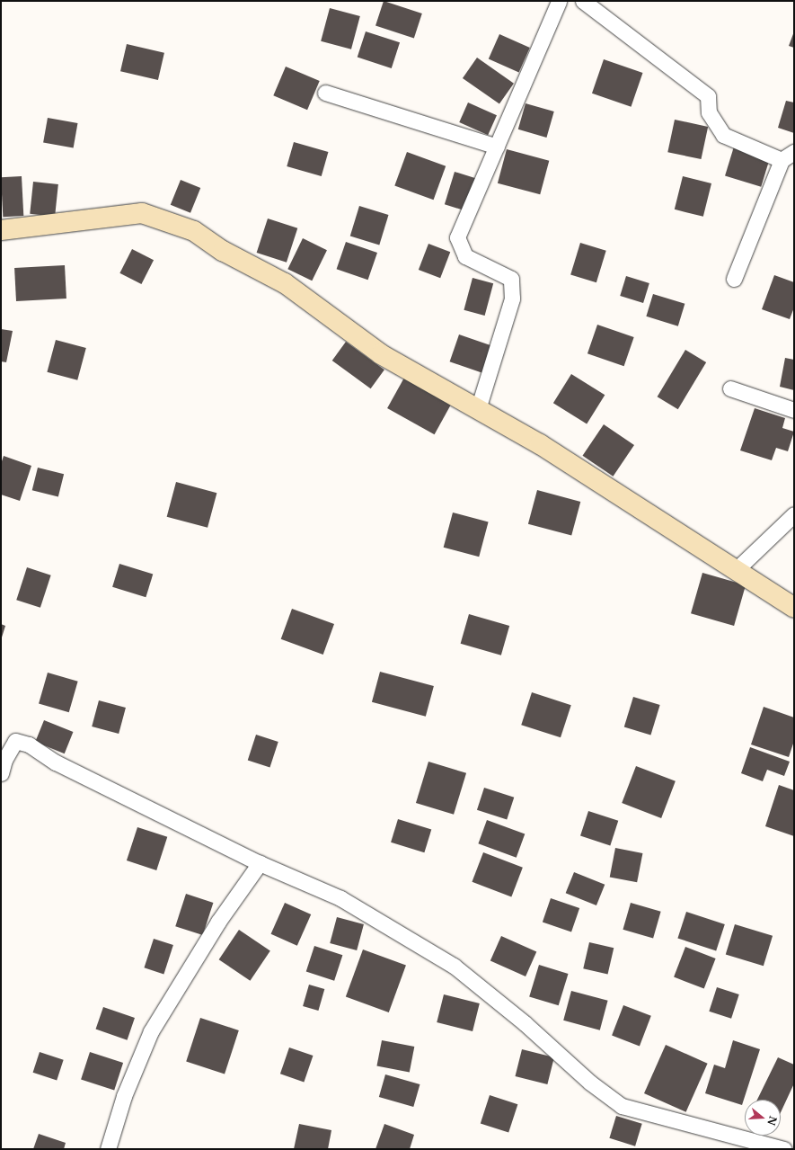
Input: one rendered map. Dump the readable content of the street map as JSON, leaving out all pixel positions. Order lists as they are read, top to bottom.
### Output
{
  "north": "right"
}
